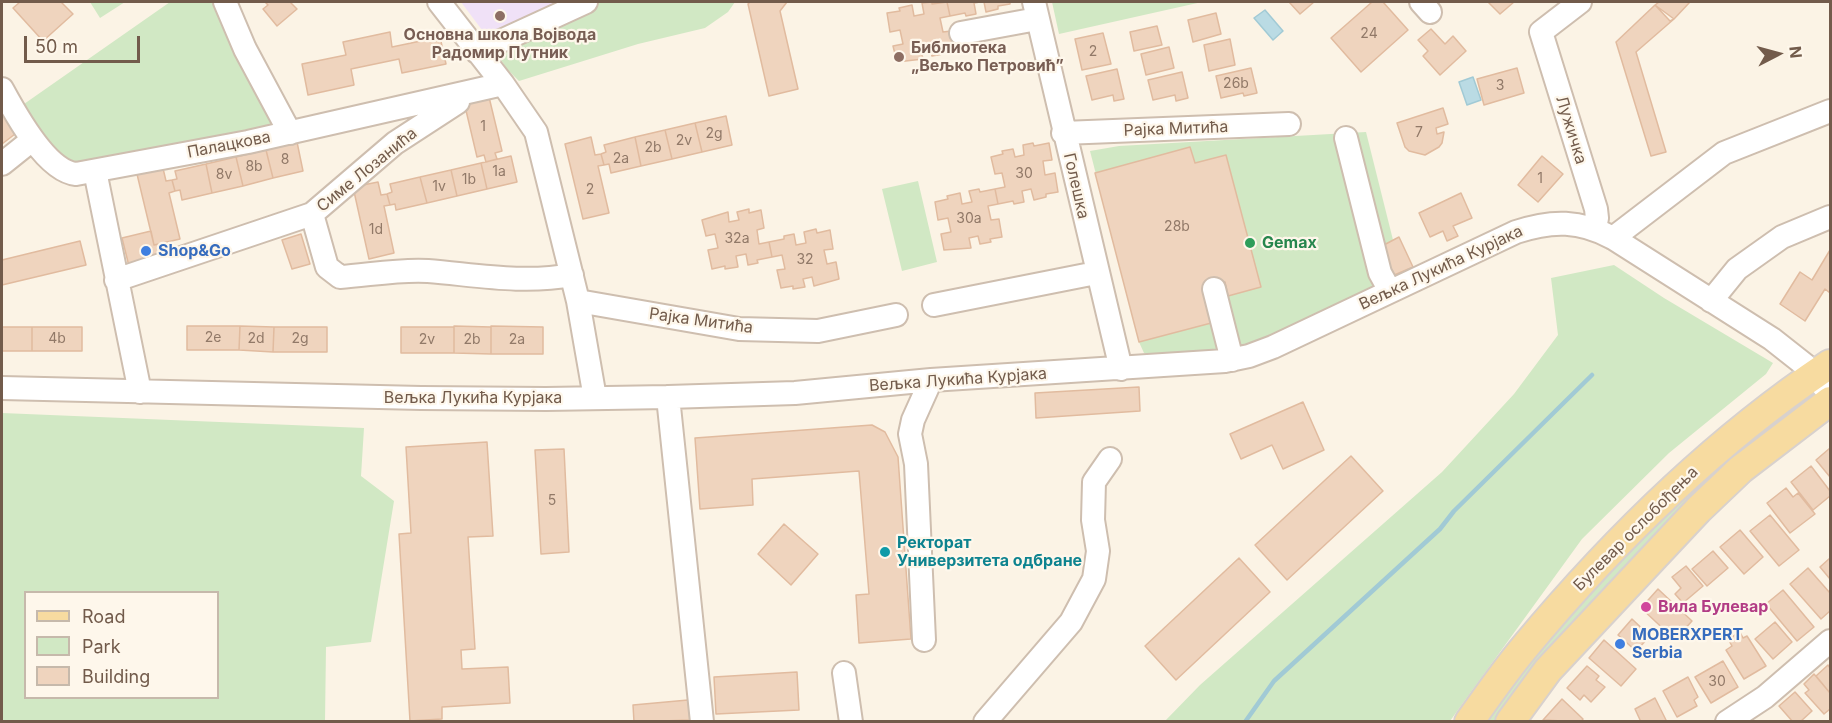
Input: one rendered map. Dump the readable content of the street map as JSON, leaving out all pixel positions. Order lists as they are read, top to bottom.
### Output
{
  "streets": {
    "main road": ["Булевар ослобођења"],
    "street": [
      "Рајка Митића",
      "Лужичка",
      "Палацкова",
      "Симе Лозанића",
      "Голешка",
      "Вељка Лукића Курјака"
    ]
  },
  "crossings": [
    ["Рајка Митића", "Голешка"],
    ["Лужичка", "Вељка Лукића Курјака"],
    ["Палацкова", "Симе Лозанића"],
    ["Голешка", "Вељка Лукића Курјака"],
    ["Вељка Лукића Курјака", "Булевар ослобођења"]
  ],
  "places": [
    "Основна школа Војвода Радомир Путник",
    "Библиотека „Вељко Петровић”",
    "Gemax",
    "Shop&Go",
    "Ректорат Универзитета одбране",
    "Вила Булевар",
    "MOBERXPERT Serbia"
  ],
  "house_numbers": [
    "24",
    "2",
    "26b",
    "3",
    "1",
    "7",
    "2g",
    "2v",
    "2b",
    "2a",
    "8",
    "8b",
    "1a",
    "30",
    "8v",
    "1",
    "1b",
    "1v",
    "2",
    "30a",
    "28b",
    "1d",
    "32a",
    "32",
    "2e",
    "4b",
    "2d",
    "2g",
    "2v",
    "2b",
    "2a",
    "5",
    "30"
  ],
  "legend": ["Road", "Park", "Building"],
  "scale_bar": "50 m",
  "north": "right"
}
